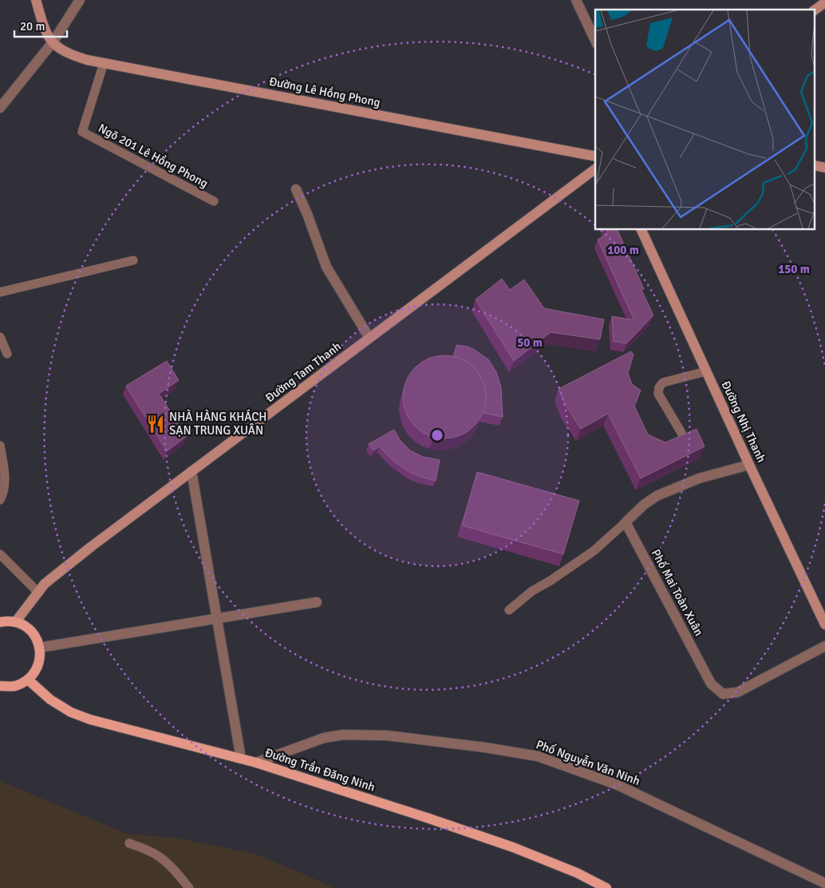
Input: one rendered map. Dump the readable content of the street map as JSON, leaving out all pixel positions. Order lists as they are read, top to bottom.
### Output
{
  "streets": {
    "main road": ["Đường Trần Đăng Ninh"],
    "street": [
      "Đường Lê Hồng Phong",
      "Đường Tam Thanh",
      "Đường Nhị Thanh",
      "Phố Mai Toàn Xuân",
      "Phố Nguyễn Văn Ninh"
    ],
    "lane": ["Ngõ 201 Lê Hồng Phong"]
  },
  "crossings": [
    ["Đường Lê Hồng Phong", "Ngõ 201 Lê Hồng Phong"],
    ["Phố Nguyễn Văn Ninh", "Đường Trần Đăng Ninh"]
  ],
  "places": {
    "restaurant": ["NHÀ HÀNG KHÁCH SẠN TRUNG XUÂN"]
  },
  "scale_bar": "20 m",
  "rings": ["100 m", "150 m", "50 m"]
}
